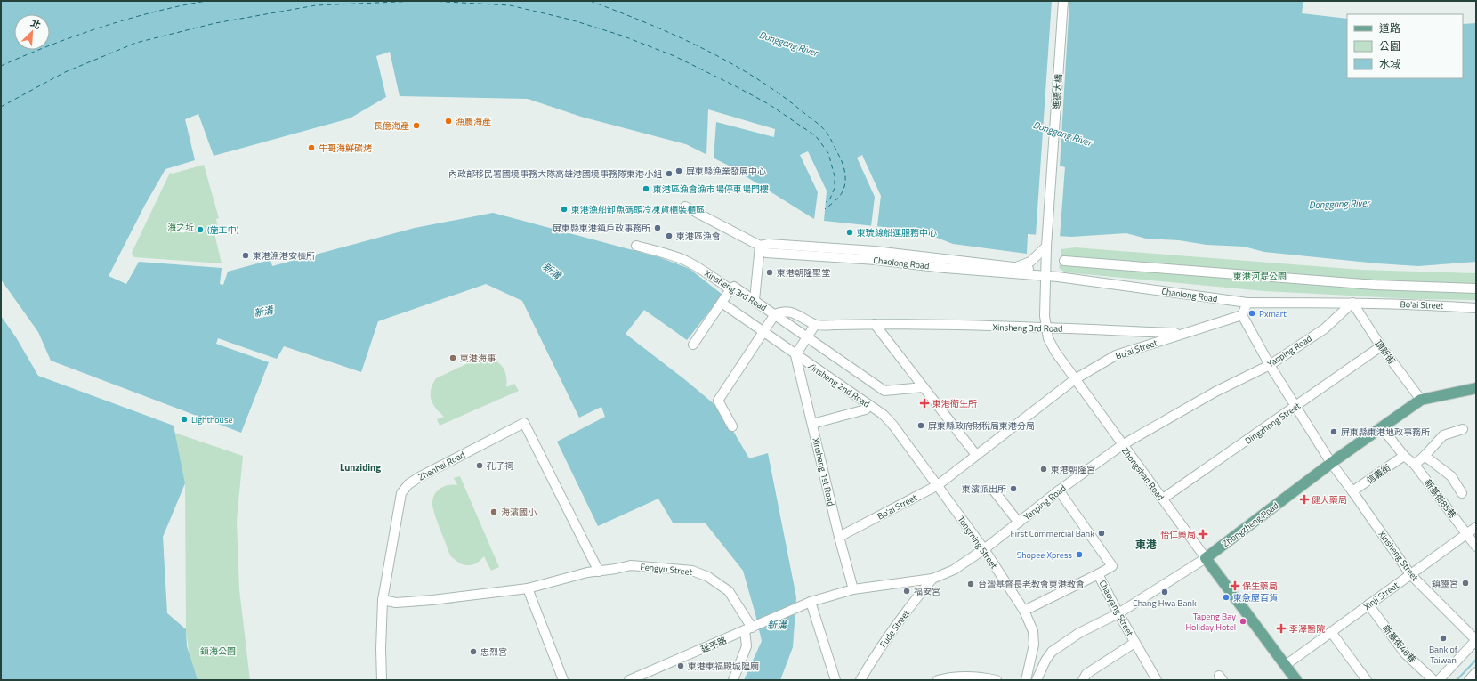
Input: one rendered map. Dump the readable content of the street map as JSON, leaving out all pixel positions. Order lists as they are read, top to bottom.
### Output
{
  "streets": {
    "main road": ["Zhongshan Road", "Zhongzheng Road"],
    "street": [
      "進德大橋",
      "Chaolong Road",
      "Xinsheng 3rd Road",
      "Bo'ai Street",
      "Yanping Road",
      "頂新街",
      "Xinsheng 2nd Road",
      "Dingzhong Street",
      "Zhenhai Road",
      "Xinsheng 1st Road",
      "信義街",
      "新基街85巷",
      "Tongming Street",
      "Xinsheng Street",
      "Fengyu Street",
      "Xinji Street",
      "Chaoyang Street",
      "Fude Street",
      "新基街46巷",
      "延平路"
    ]
  },
  "crossings": [
    ["進德大橋", "Zhongshan Road"],
    ["Chaolong Road", "Bo'ai Street"],
    ["Chaolong Road", "Zhongshan Road"],
    ["Xinsheng 3rd Road", "Bo'ai Street"],
    ["Xinsheng 3rd Road", "Xinsheng 2nd Road"],
    ["Xinsheng 3rd Road", "Zhongshan Road"],
    ["Bo'ai Street", "Yanping Road"],
    ["Bo'ai Street", "頂新街"],
    ["Bo'ai Street", "Xinsheng 2nd Road"],
    ["Bo'ai Street", "Xinsheng 1st Road"],
    ["Bo'ai Street", "Zhongshan Road"],
    ["Bo'ai Street", "Tongming Street"],
    ["Bo'ai Street", "Xinsheng Street"],
    ["Yanping Road", "頂新街"],
    ["Yanping Road", "Xinsheng 1st Road"],
    ["Yanping Road", "Zhongshan Road"],
    ["Yanping Road", "Tongming Street"],
    ["Yanping Road", "Xinsheng Street"],
    ["Yanping Road", "Chaoyang Street"],
    ["Yanping Road", "Fude Street"],
    ["Yanping Road", "延平路"],
    ["頂新街", "Dingzhong Street"],
    ["頂新街", "Zhongzheng Road"],
    ["Xinsheng 2nd Road", "Xinsheng 1st Road"],
    ["Xinsheng 2nd Road", "Tongming Street"],
    ["Dingzhong Street", "Zhongshan Road"],
    ["Dingzhong Street", "Xinsheng Street"],
    ["Zhenhai Road", "Fengyu Street"],
    ["Zhongshan Road", "Zhongzheng Road"],
    ["Zhongshan Road", "Xinji Street"],
    ["信義街", "新基街85巷"],
    ["信義街", "Xinsheng Street"],
    ["新基街85巷", "Zhongzheng Road"],
    ["新基街85巷", "Xinji Street"],
    ["Zhongzheng Road", "Xinsheng Street"],
    ["Zhongzheng Road", "Chaoyang Street"],
    ["Xinsheng Street", "Xinji Street"],
    ["Fengyu Street", "延平路"],
    ["Xinji Street", "新基街46巷"]
  ],
  "districts": ["Lunziding", "東港"],
  "water": ["Donggang River", "新溝"],
  "parks": ["海之坵", "東港河堤公園", "鎮海公園"],
  "places": {
    "other": [
      "漁農海產",
      "長億海產",
      "牛哥海鮮碳烤",
      "屏東縣漁業發展中心",
      "內政部移民署國境事務大隊高雄港國境事務隊東港小組",
      "東港區漁會漁市場停車場門樓",
      "東港漁船卸魚碼頭冷凍貨櫃裝櫃區",
      "屏東縣東港鎮戶政事務所",
      "(施工中)",
      "東琉線船運服務中心",
      "東港區漁會",
      "東港漁港安檢所",
      "東港朝隆聖堂",
      "Pxmart",
      "東港海事",
      "Lighthouse",
      "屏東縣政府財稅局東港分局",
      "屏東縣東港地政事務所",
      "孔子祠",
      "東港朝隆宮",
      "東濱派出所",
      "海濱國小",
      "First Commercial Bank",
      "Shopee Xpress",
      "鎮靈宮",
      "台灣基督長老教會東港教會",
      "福安宮",
      "Chang Hwa Bank",
      "東急屋百貨",
      "Tapeng Bay Holiday Hotel",
      "Bank of Taiwan",
      "忠烈宮",
      "東港東福殿城隍廟"
    ],
    "health": [
      "東港衛生所",
      "健人藥局",
      "怡仁藥局",
      "保生藥局",
      "李澤醫院"
    ]
  },
  "legend": ["道路", "公園", "水域"],
  "north": "top right"
}
